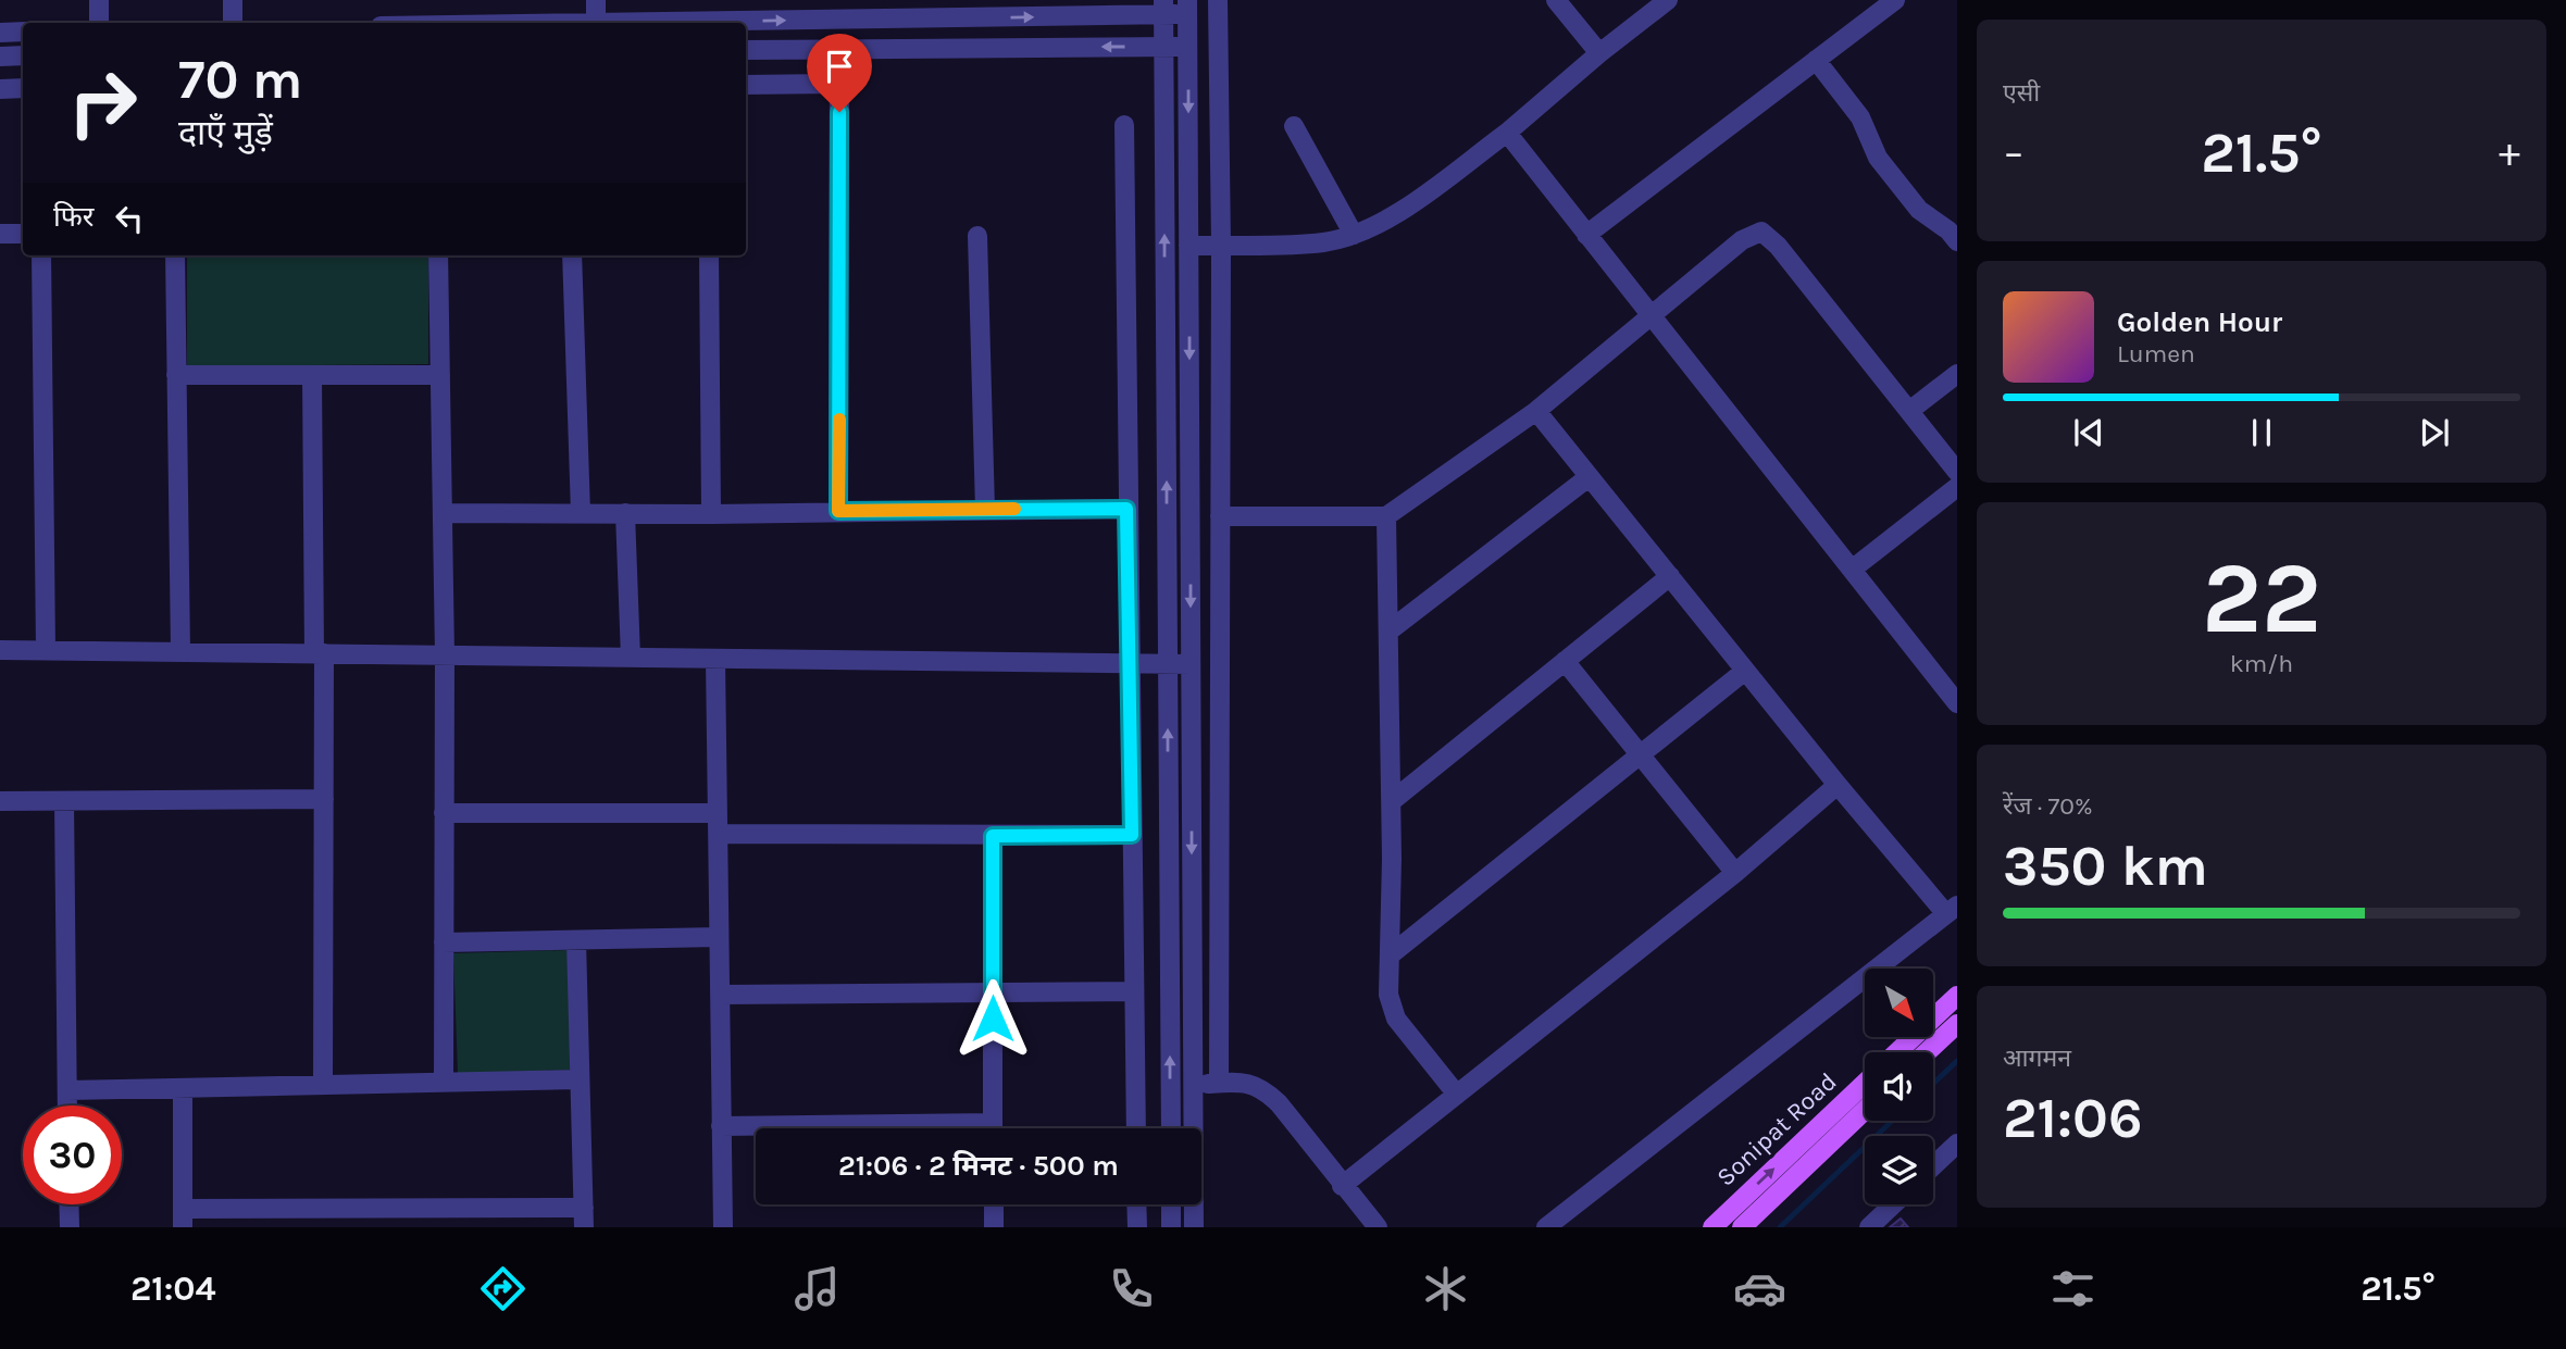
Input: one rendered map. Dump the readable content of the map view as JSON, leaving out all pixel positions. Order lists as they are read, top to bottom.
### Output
{
  "streets": {
    "main road": ["Sonipat Road"]
  },
  "north": "bottom right",
  "page": {
    "tile": [
      "एसी",
      ["22", "km/h"],
      ["रेंज · 70%", "350 km"],
      ["आगमन", "21:06"]
    ],
    "turn": ["70 m", "दाएँ मुड़ें"],
    "heat": ["−", "21.5°", "+"],
    "then": "फिर",
    "song": ["Golden Hour", "Lumen"],
    "limit": "30",
    "trip": "21:06 · 2 मिनट · 500 m",
    "tabs": ["21:04", "21.5°"]
  }
}
